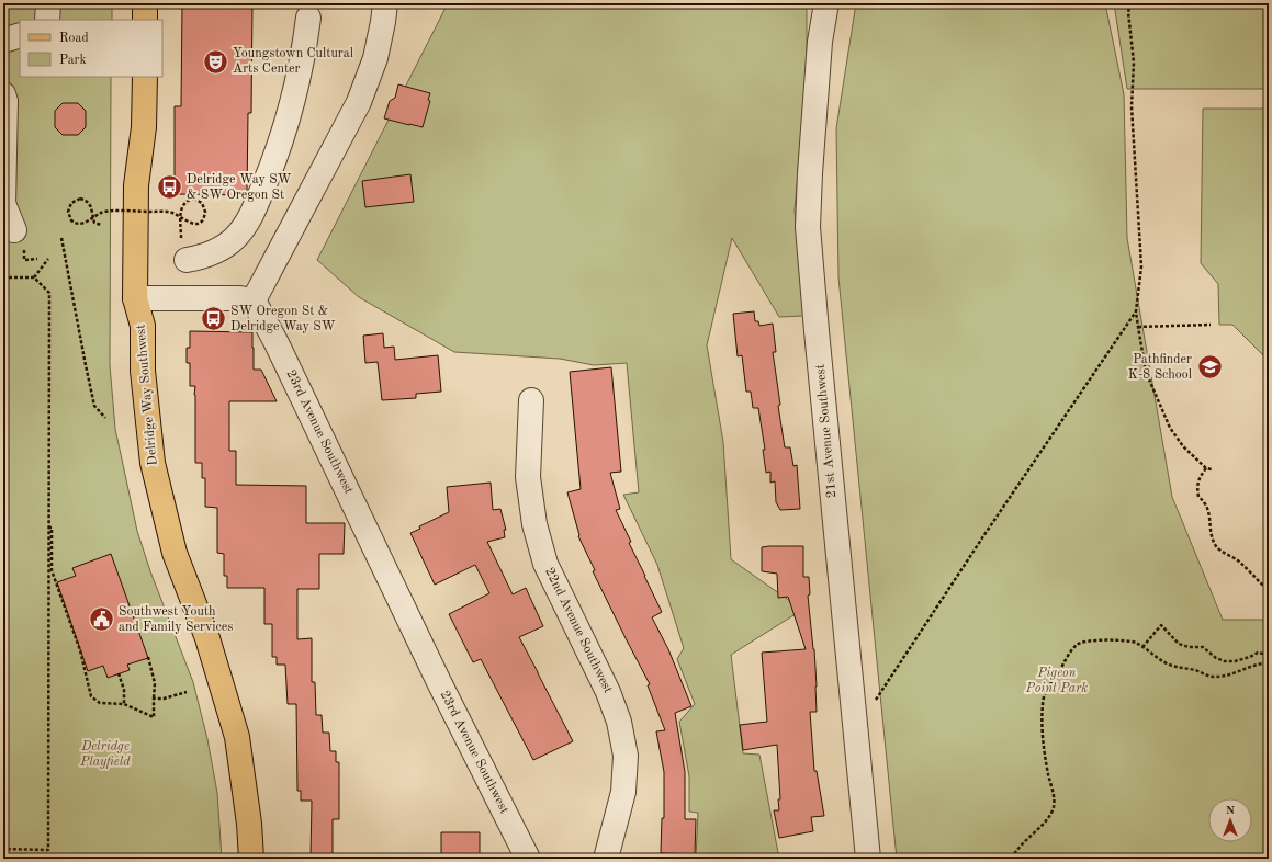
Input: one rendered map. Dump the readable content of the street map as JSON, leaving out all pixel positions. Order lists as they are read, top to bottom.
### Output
{
  "streets": {
    "main road": ["Delridge Way Southwest"],
    "street": ["21st Avenue Southwest", "23rd Avenue Southwest", "22nd Avenue Southwest"]
  },
  "parks": ["Pigeon Point Park", "Delridge Playfield"],
  "places": {
    "theatre": ["Youngstown Cultural Arts Center"],
    "bus stop": ["Delridge Way SW & SW Oregon St", "SW Oregon St & Delridge Way SW"],
    "school or university": ["Pathfinder K-8 School"],
    "public building": ["Southwest Youth and Family Services"]
  },
  "legend": ["Road", "Park"],
  "north": "top"
}
